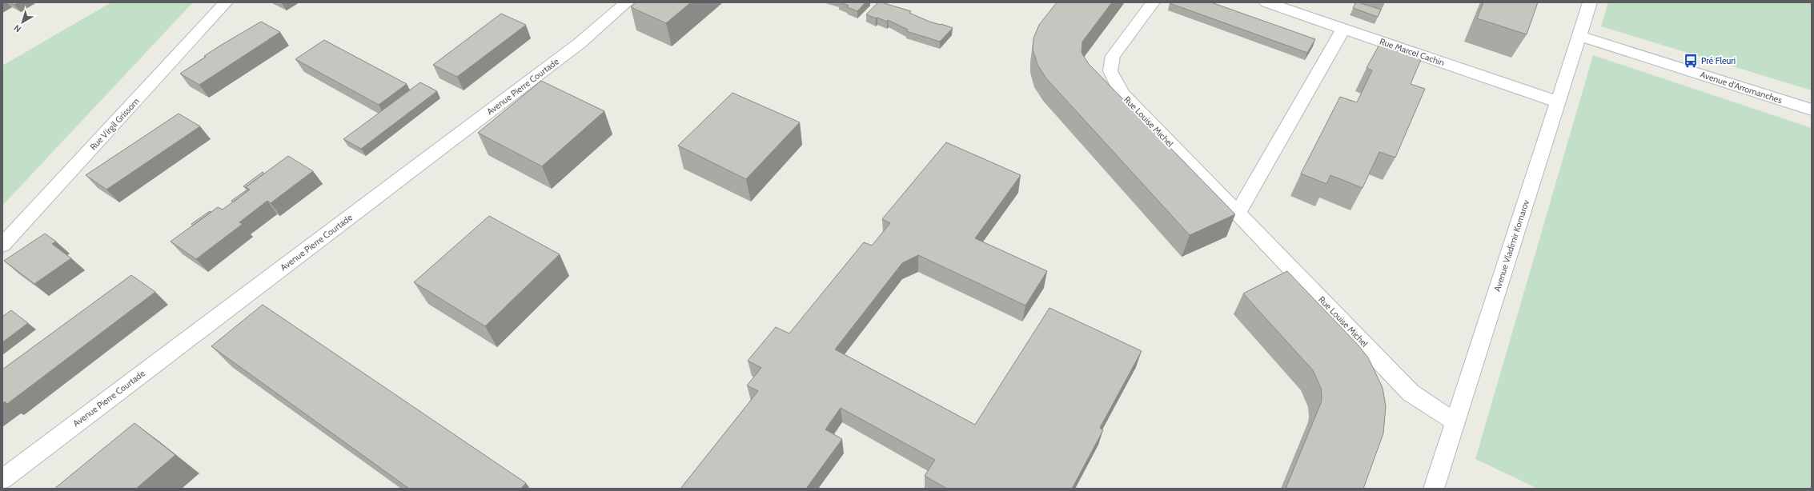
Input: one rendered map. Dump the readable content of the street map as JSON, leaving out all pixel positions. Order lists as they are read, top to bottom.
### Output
{
  "streets": {
    "street": [
      "Rue Marcel Cachin",
      "Avenue Pierre Courtade",
      "Avenue d'Arromanches",
      "Rue Louise Michel",
      "Rue Virgil Grissom",
      "Avenue Vladimir Komarov"
    ]
  },
  "crossings": [
    ["Rue Marcel Cachin", "Avenue Vladimir Komarov"],
    ["Avenue d'Arromanches", "Avenue Vladimir Komarov"],
    ["Rue Louise Michel", "Avenue Vladimir Komarov"]
  ],
  "places": {
    "bus stop": ["Pré Fleuri"]
  },
  "north": "bottom left"
}
